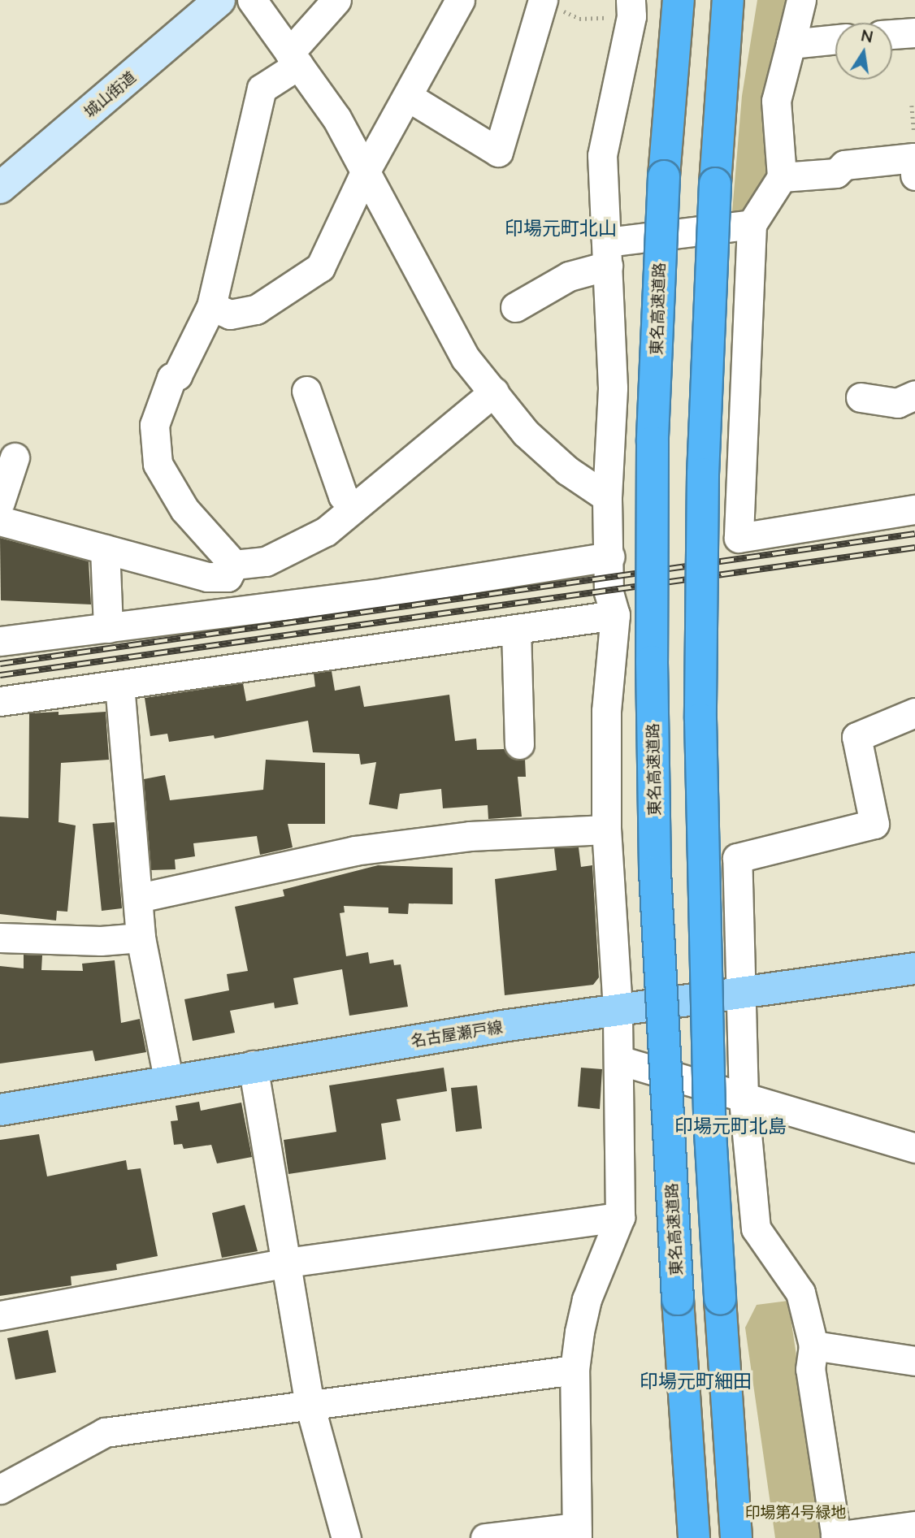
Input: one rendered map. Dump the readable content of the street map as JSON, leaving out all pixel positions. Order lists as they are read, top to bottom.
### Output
{
  "streets": {
    "highway": ["東名高速道路"],
    "main road": ["名古屋瀬戸線"],
    "street": ["城山街道"]
  },
  "districts": ["印場元町北山", "印場元町北島", "印場元町細田"],
  "parks": ["印場第4号緑地"],
  "north": "top"
}
